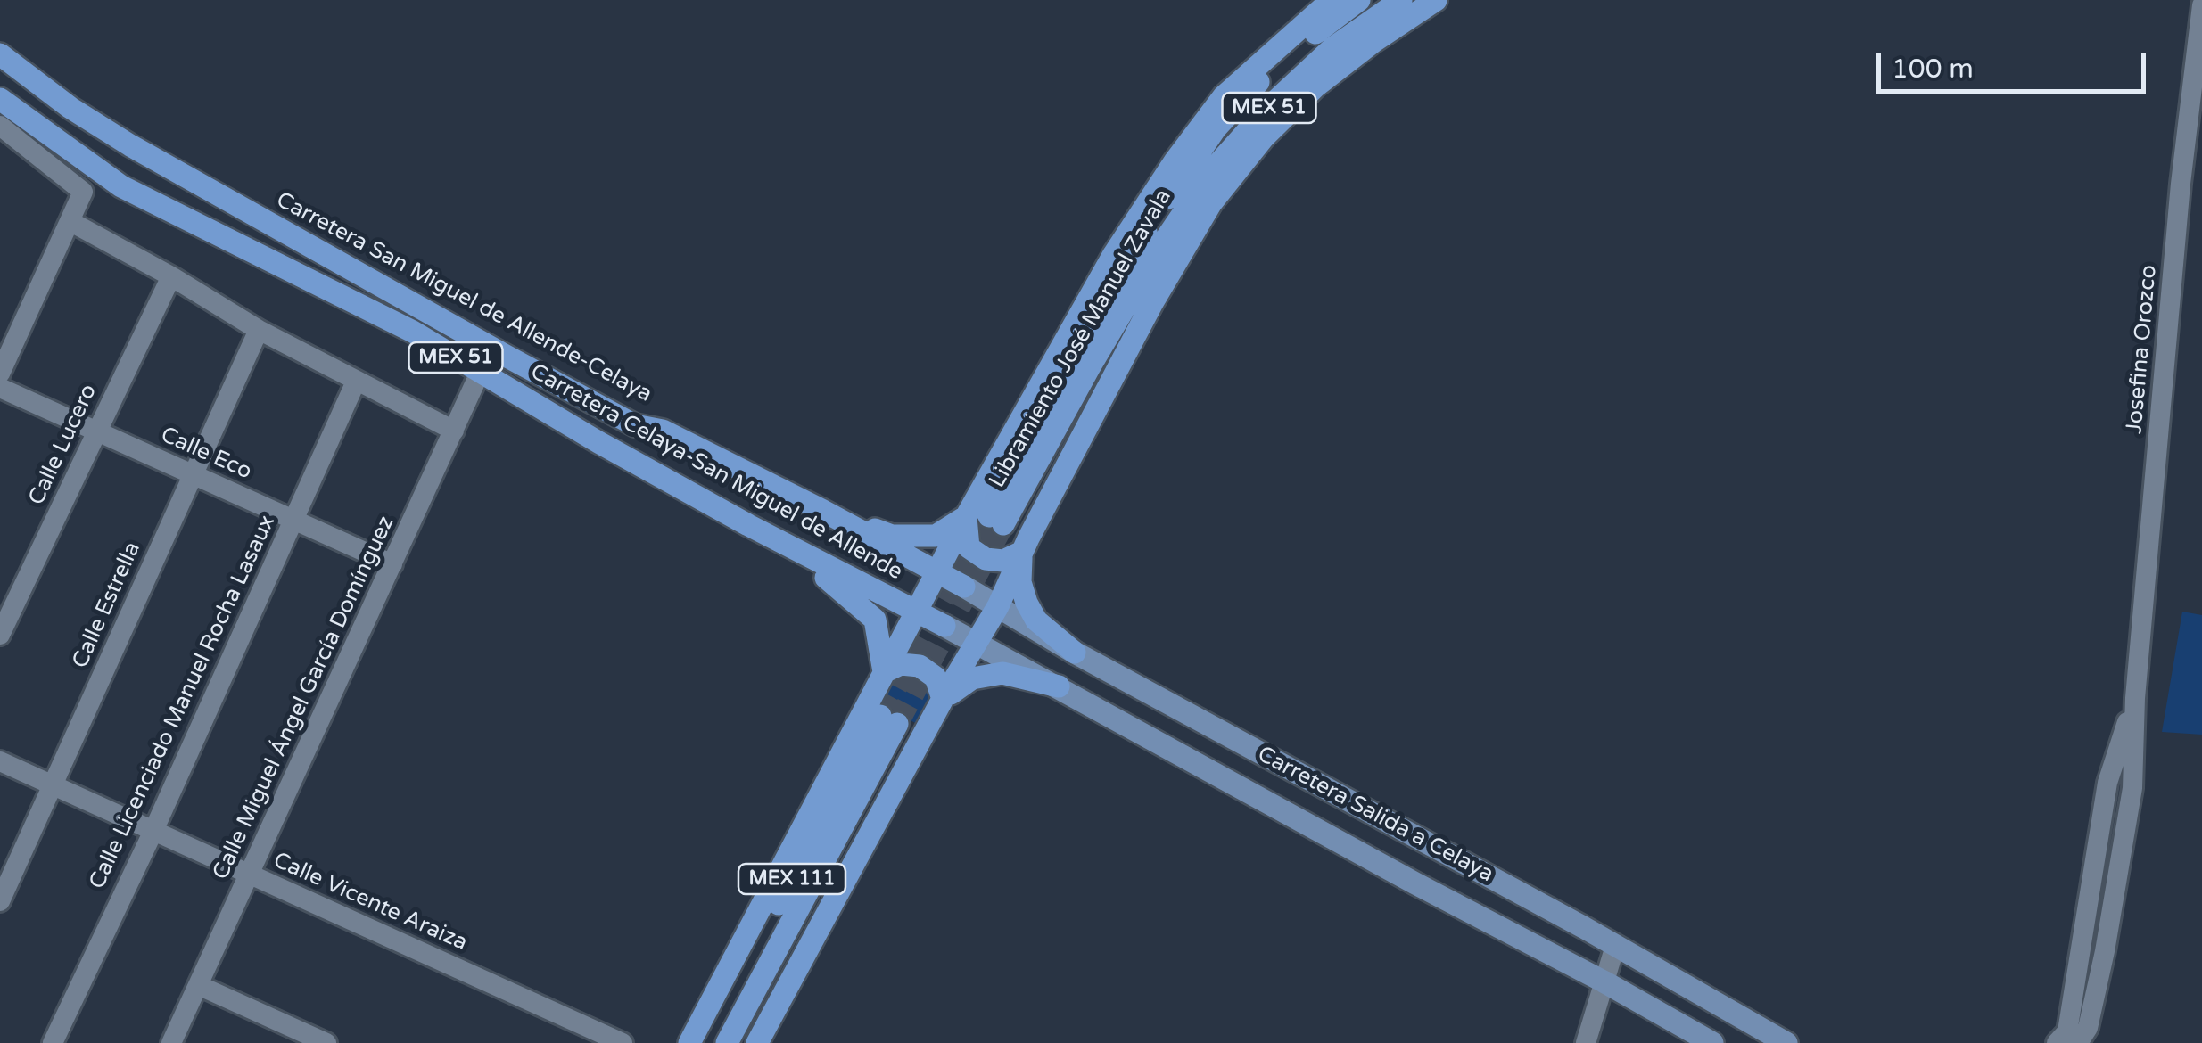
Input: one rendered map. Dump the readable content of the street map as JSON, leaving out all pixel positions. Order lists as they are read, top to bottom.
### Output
{
  "streets": {
    "main road": [
      "MEX 51",
      "Carretera San Miguel de Allende-Celaya",
      "Libramiento José Manuel Zavala",
      "Carretera Celaya-San Miguel de Allende",
      "Carretera Salida a Celaya",
      "MEX 111"
    ],
    "street": [
      "Josefina Orozco",
      "Calle Lucero",
      "Calle Eco",
      "Calle Estrella",
      "Calle Miguel Ángel García Domínguez",
      "Calle Licenciado Manuel Rocha Lasaux",
      "Calle Vicente Araiza"
    ]
  },
  "crossings": [
    ["Carretera San Miguel de Allende-Celaya", "Carretera Salida a Celaya"],
    ["Calle Lucero", "Calle Eco"],
    ["Calle Eco", "Calle Estrella"],
    ["Calle Eco", "Calle Miguel Ángel García Domínguez"],
    ["Calle Eco", "Calle Licenciado Manuel Rocha Lasaux"],
    ["Carretera Celaya-San Miguel de Allende", "Calle Miguel Ángel García Domínguez"],
    ["Carretera Celaya-San Miguel de Allende", "Carretera Salida a Celaya"],
    ["Calle Estrella", "Calle Vicente Araiza"],
    ["Calle Miguel Ángel García Domínguez", "Calle Vicente Araiza"],
    ["Calle Licenciado Manuel Rocha Lasaux", "Calle Vicente Araiza"]
  ],
  "scale_bar": "100 m"
}
